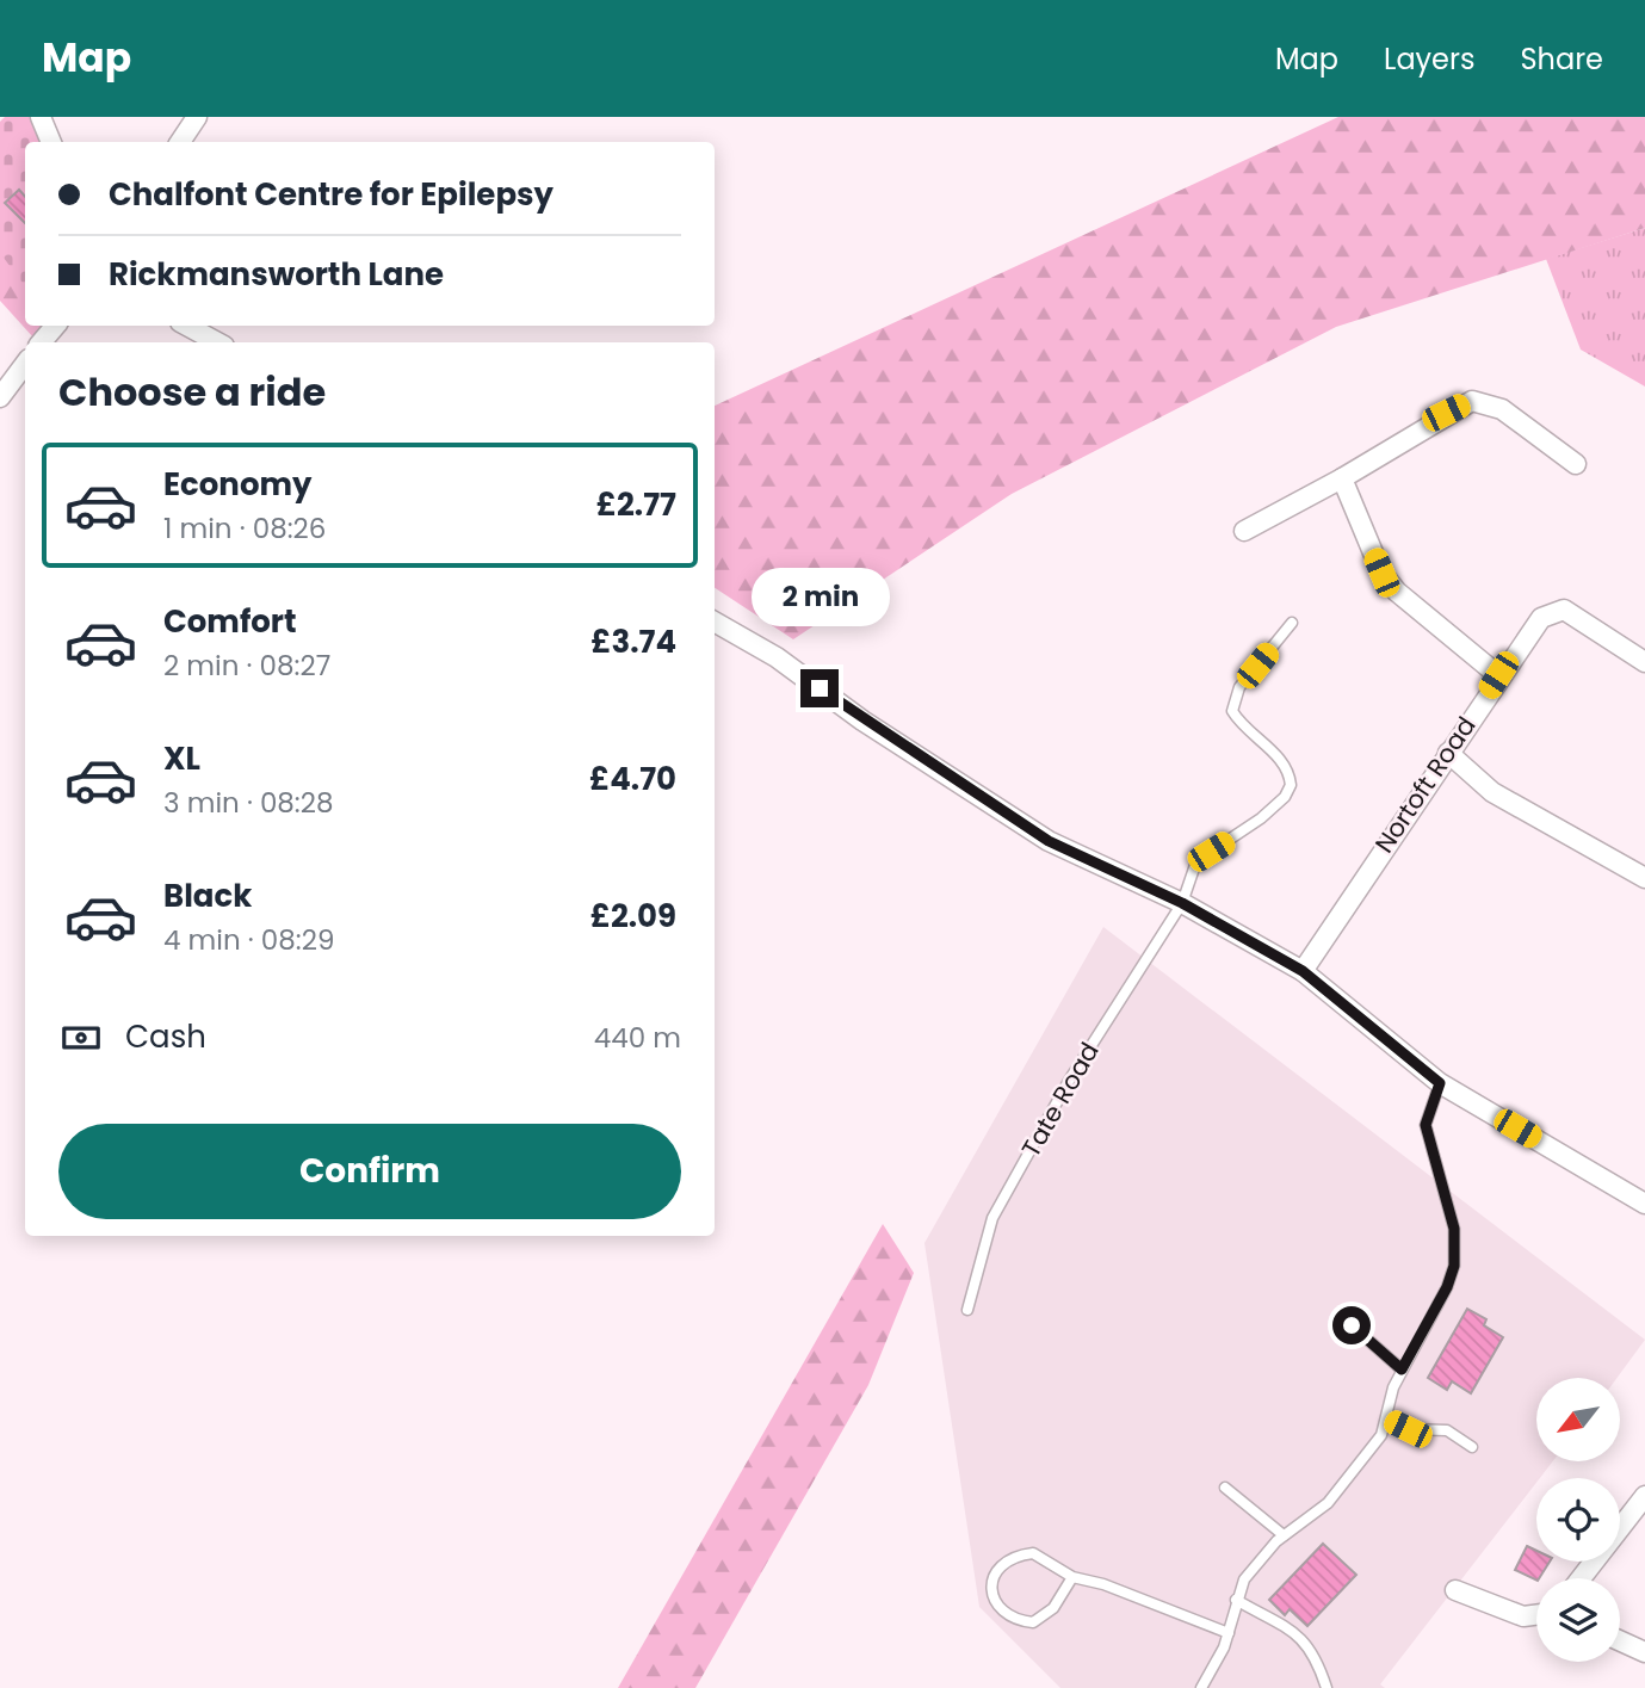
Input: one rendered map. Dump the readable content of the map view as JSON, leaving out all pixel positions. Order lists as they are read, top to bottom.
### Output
{
  "streets": {
    "street": ["Nortoft Road"],
    "lane": ["Tate Road"]
  },
  "north": "bottom left",
  "page": {
    "header": "Map",
    "nav": ["Map", "Layers", "Share"],
    "banner": ["Chalfont Centre for Epilepsy", "Rickmansworth Lane"],
    "heading": "Choose a ride",
    "list": [
      {
        "name": "Economy",
        "note": "1 min · 08:26",
        "value": "£2.77"
      },
      {
        "name": "Comfort",
        "note": "2 min · 08:27",
        "value": "£3.74"
      },
      {
        "name": "XL",
        "note": "3 min · 08:28",
        "value": "£4.70"
      },
      {
        "name": "Black",
        "note": "4 min · 08:29",
        "value": "£2.09"
      }
    ],
    "bubble": "2 min",
    "pay": ["Cash", "440 m"],
    "buttons": "Confirm"
  }
}
